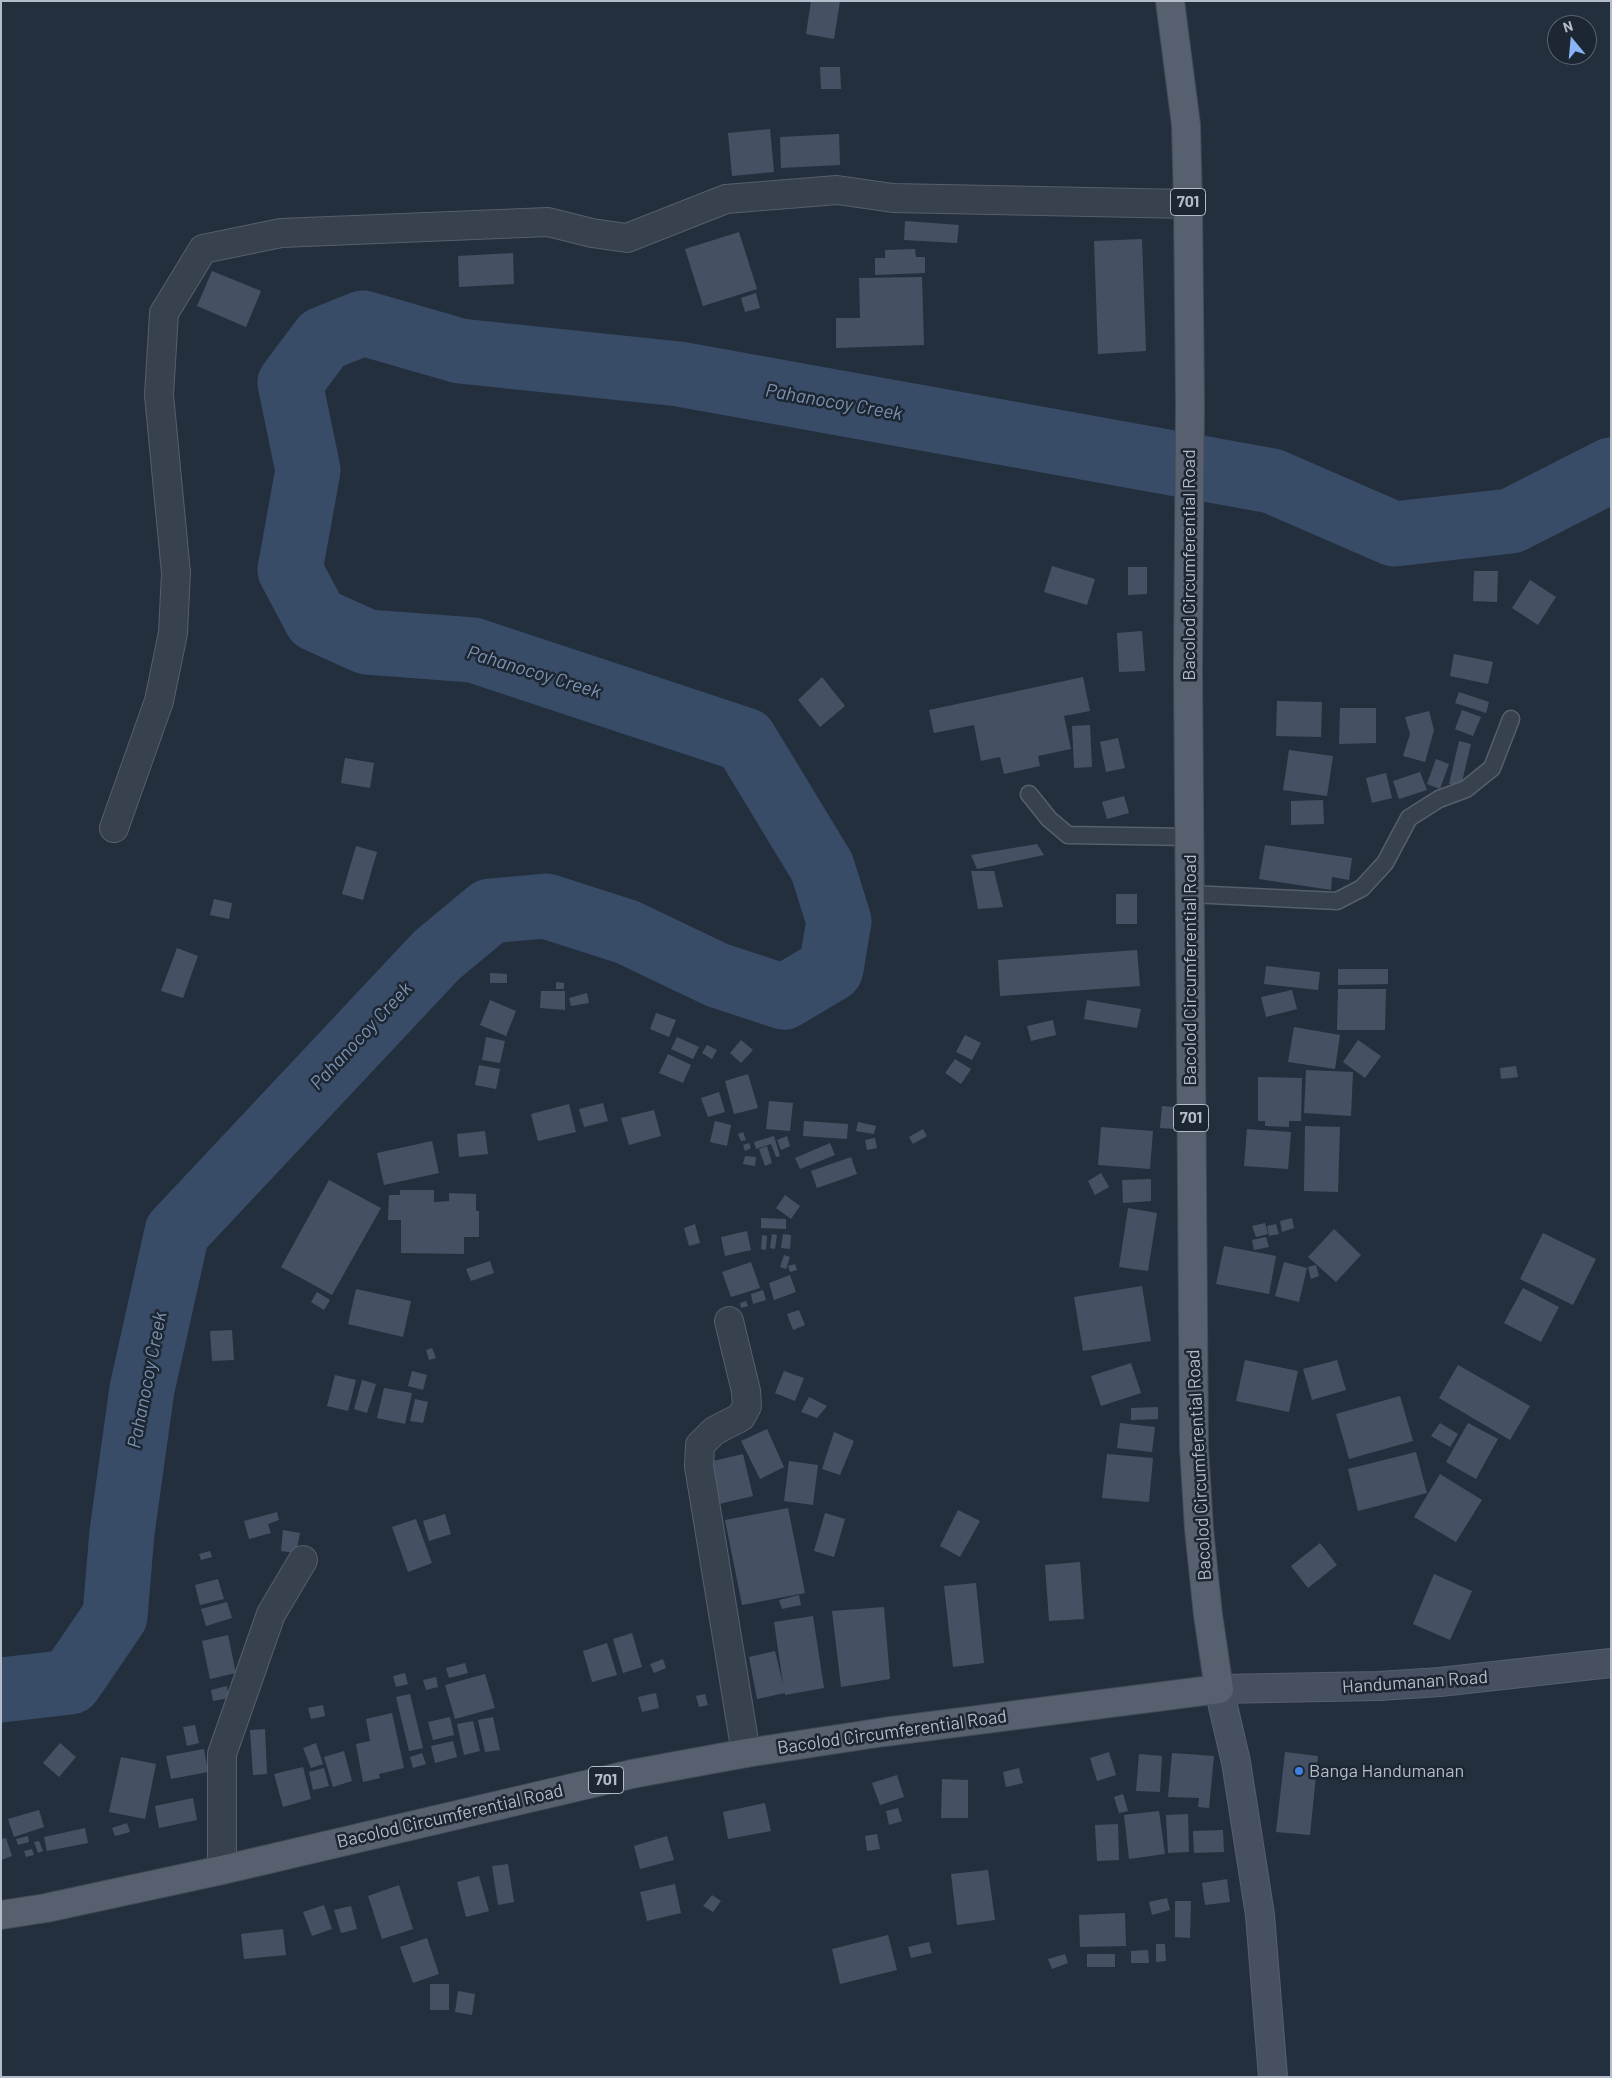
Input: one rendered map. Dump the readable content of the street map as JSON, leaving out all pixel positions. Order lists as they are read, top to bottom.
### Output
{
  "streets": {
    "main road": ["701", "Bacolod Circumferential Road"],
    "street": ["Handumanan Road"]
  },
  "crossings": [
    ["Bacolod Circumferential Road", "Handumanan Road"]
  ],
  "water": ["Pahanocoy Creek"],
  "places": ["Banga Handumanan"],
  "north": "top"
}
